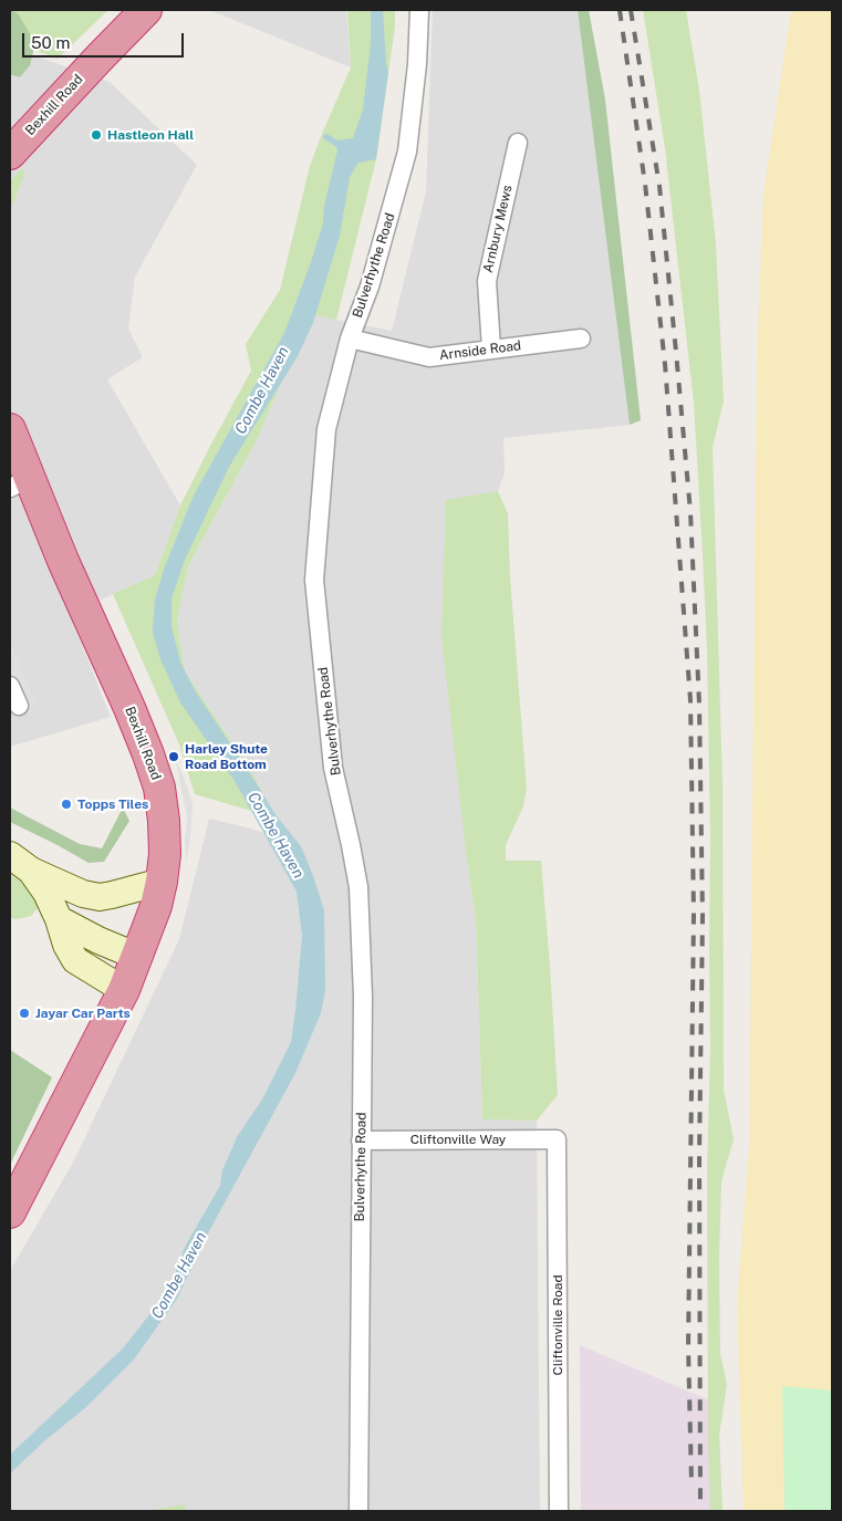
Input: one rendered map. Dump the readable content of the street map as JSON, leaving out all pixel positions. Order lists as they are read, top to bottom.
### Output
{
  "streets": {
    "highway": ["Bexhill Road"],
    "street": [
      "Arnbury Mews",
      "Bulverhythe Road",
      "Arnside Road",
      "Cliftonville Way",
      "Cliftonville Road"
    ]
  },
  "crossings": [
    ["Arnbury Mews", "Arnside Road"],
    ["Bulverhythe Road", "Arnside Road"],
    ["Bulverhythe Road", "Cliftonville Way"],
    ["Cliftonville Way", "Cliftonville Road"]
  ],
  "water": ["Combe Haven"],
  "places": [
    "Hastleon Hall",
    "Harley Shute Road Bottom",
    "Topps Tiles",
    "Jayar Car Parts"
  ],
  "scale_bar": "50 m"
}
